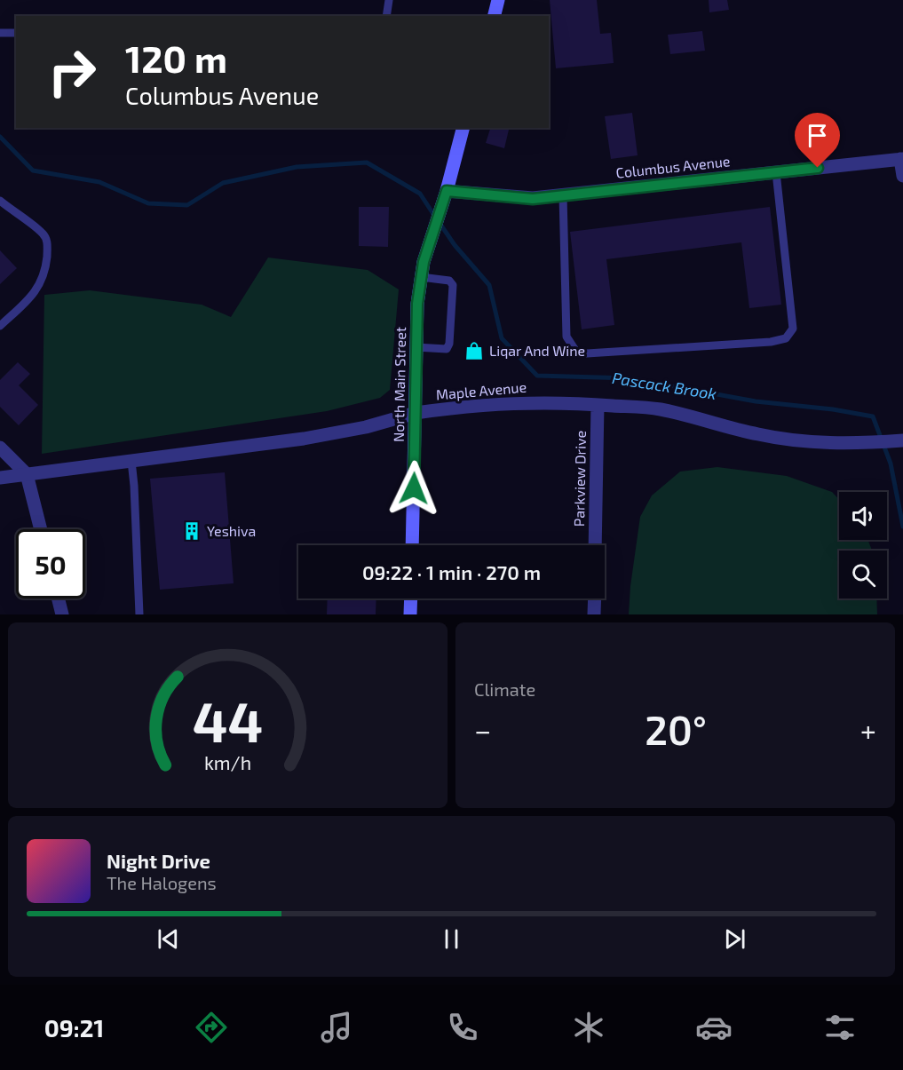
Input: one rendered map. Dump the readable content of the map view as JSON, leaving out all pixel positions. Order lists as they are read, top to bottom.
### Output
{
  "streets": {
    "main road": ["North Main Street"],
    "street": ["Columbus Avenue", "Maple Avenue", "Parkview Drive"]
  },
  "crossings": [
    ["Columbus Avenue", "North Main Street"],
    ["North Main Street", "Maple Avenue"],
    ["Maple Avenue", "Parkview Drive"]
  ],
  "water": ["Pascack Brook"],
  "places": {
    "shop": ["Liqar And Wine"],
    "building": ["Yeshiva"]
  },
  "page": {
    "turn": ["120 m", "Columbus Avenue"],
    "limit": "50",
    "trip": "09:22 · 1 min · 270 m",
    "tile": "Climate",
    "heat": ["−", "20°", "+"],
    "song": ["Night Drive", "The Halogens"],
    "tabs": "09:21",
    "gauge": ["44", "km/h"]
  }
}
